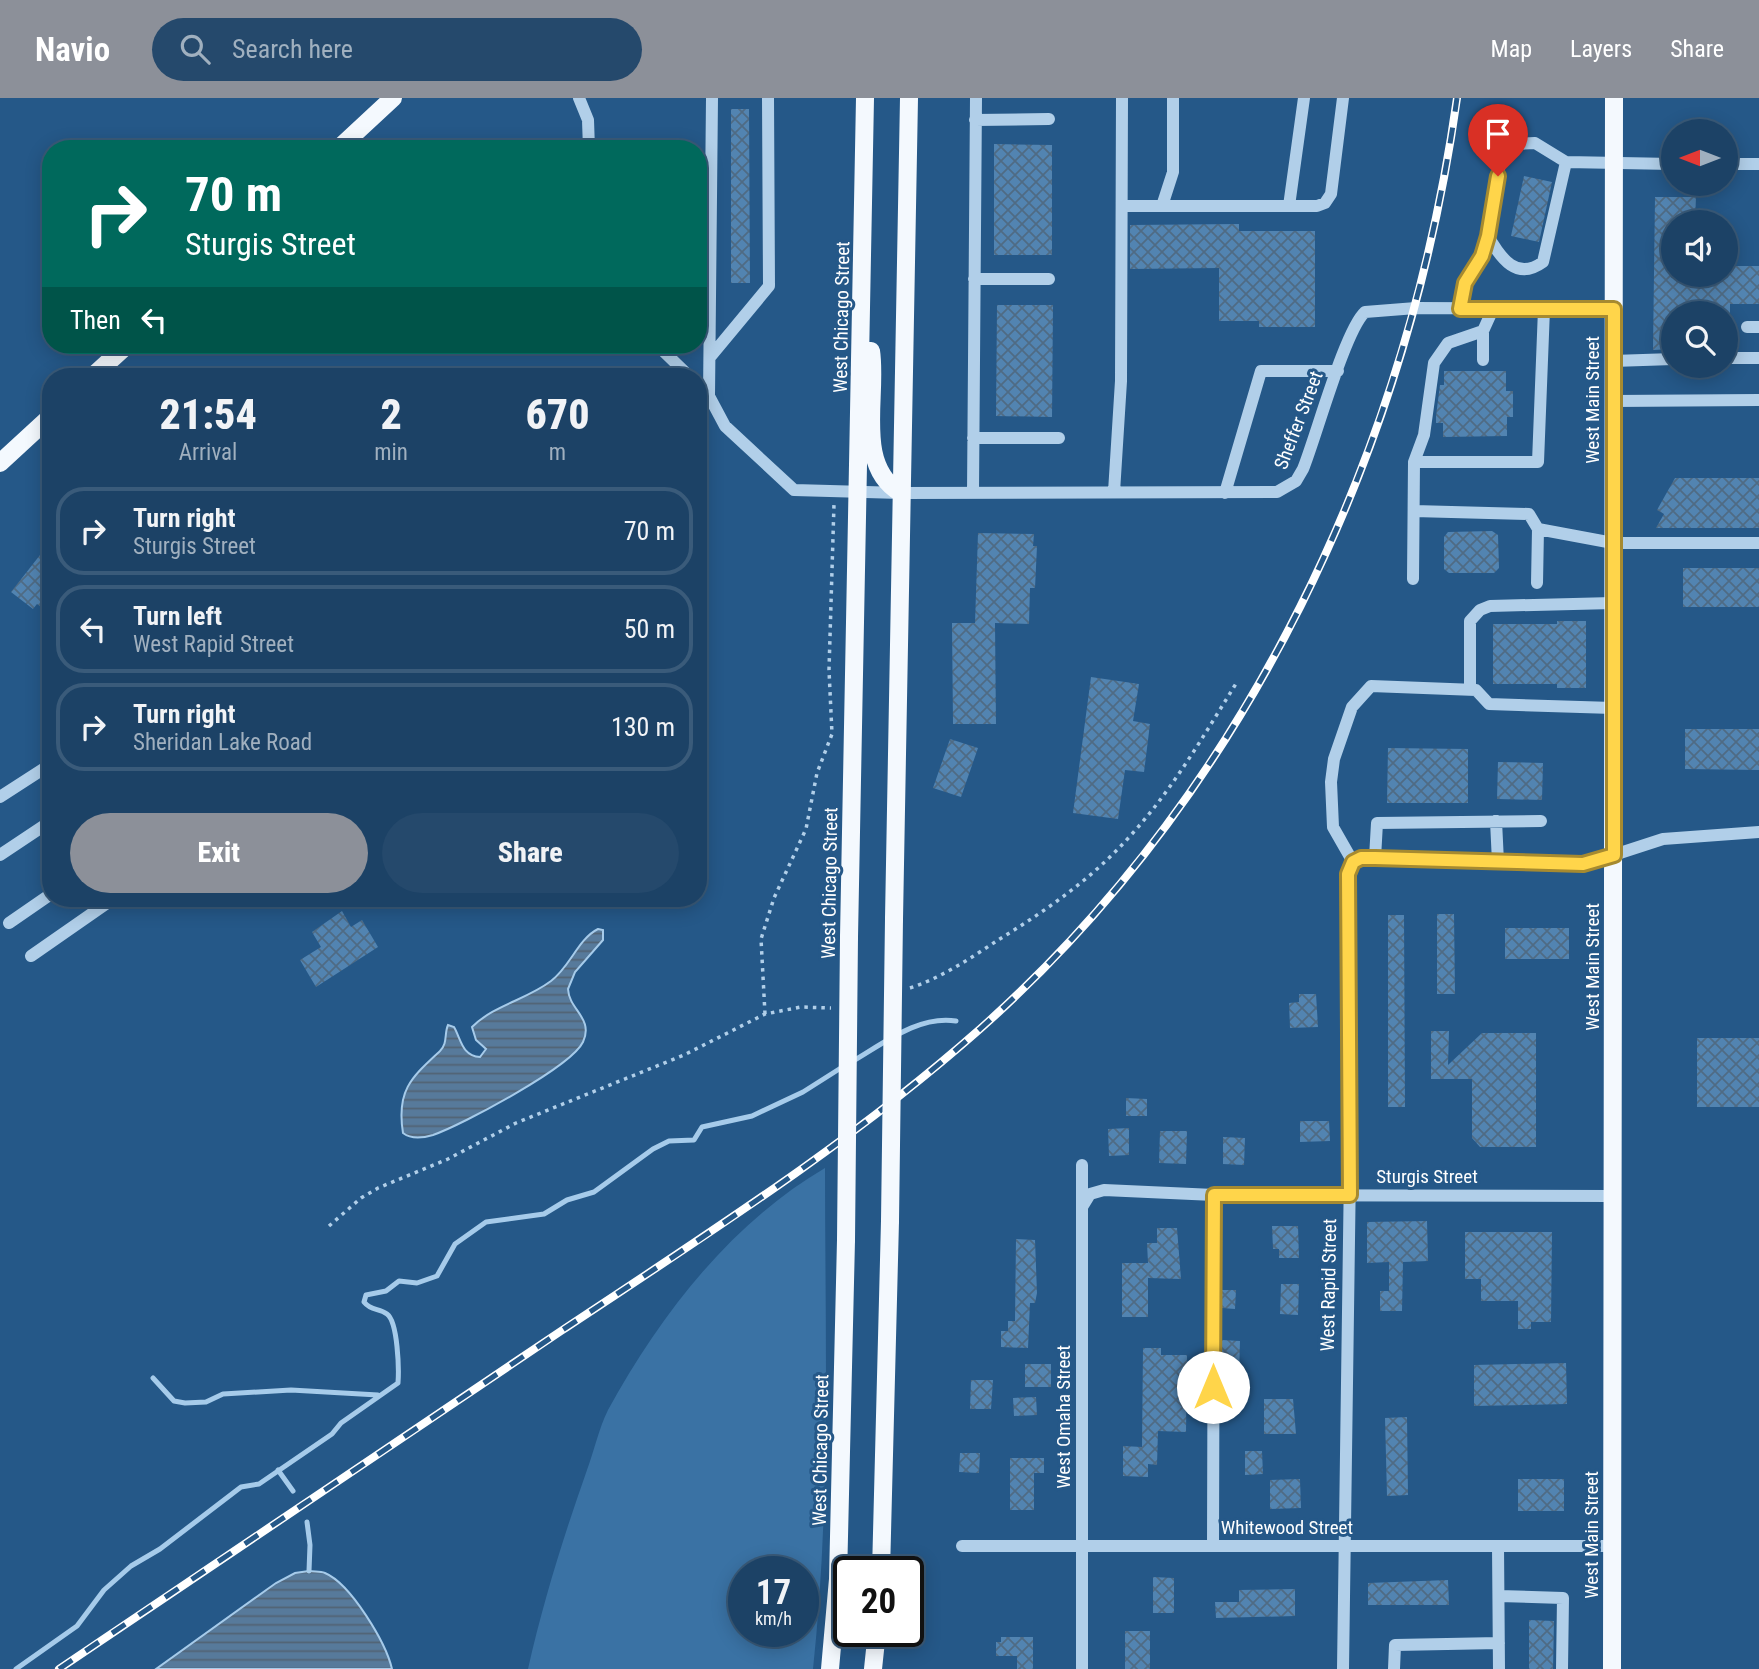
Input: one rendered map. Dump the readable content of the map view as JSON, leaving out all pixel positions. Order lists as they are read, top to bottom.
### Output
{
  "streets": {
    "main road": ["West Chicago Street", "West Main Street"],
    "street": [
      "Sheffer Street",
      "Sturgis Street",
      "West Rapid Street",
      "West Omaha Street",
      "Whitewood Street"
    ]
  },
  "crossings": [
    ["West Chicago Street", "Sheffer Street"],
    ["West Main Street", "Sheffer Street"],
    ["West Main Street", "Sturgis Street"],
    ["West Main Street", "Whitewood Street"],
    ["Sturgis Street", "West Rapid Street"],
    ["Sturgis Street", "West Omaha Street"],
    ["West Rapid Street", "Whitewood Street"],
    ["West Omaha Street", "Whitewood Street"]
  ],
  "north": "left",
  "page": {
    "header": "Navio",
    "search": "Search here",
    "nav": ["Map", "Layers", "Share"],
    "turn": ["70 m", "Sturgis Street"],
    "then": "Then",
    "eta": [
      "21:54",
      "Arrival",
      "2",
      "min",
      "670",
      "m"
    ],
    "list": [
      {
        "name": "Turn right",
        "note": "Sturgis Street",
        "value": "70 m"
      },
      {
        "name": "Turn left",
        "note": "West Rapid Street",
        "value": "50 m"
      },
      {
        "name": "Turn right",
        "note": "Sheridan Lake Road",
        "value": "130 m"
      }
    ],
    "buttons": ["Exit", "Share"],
    "speed": "17 km/h",
    "limit": "20"
  }
}
